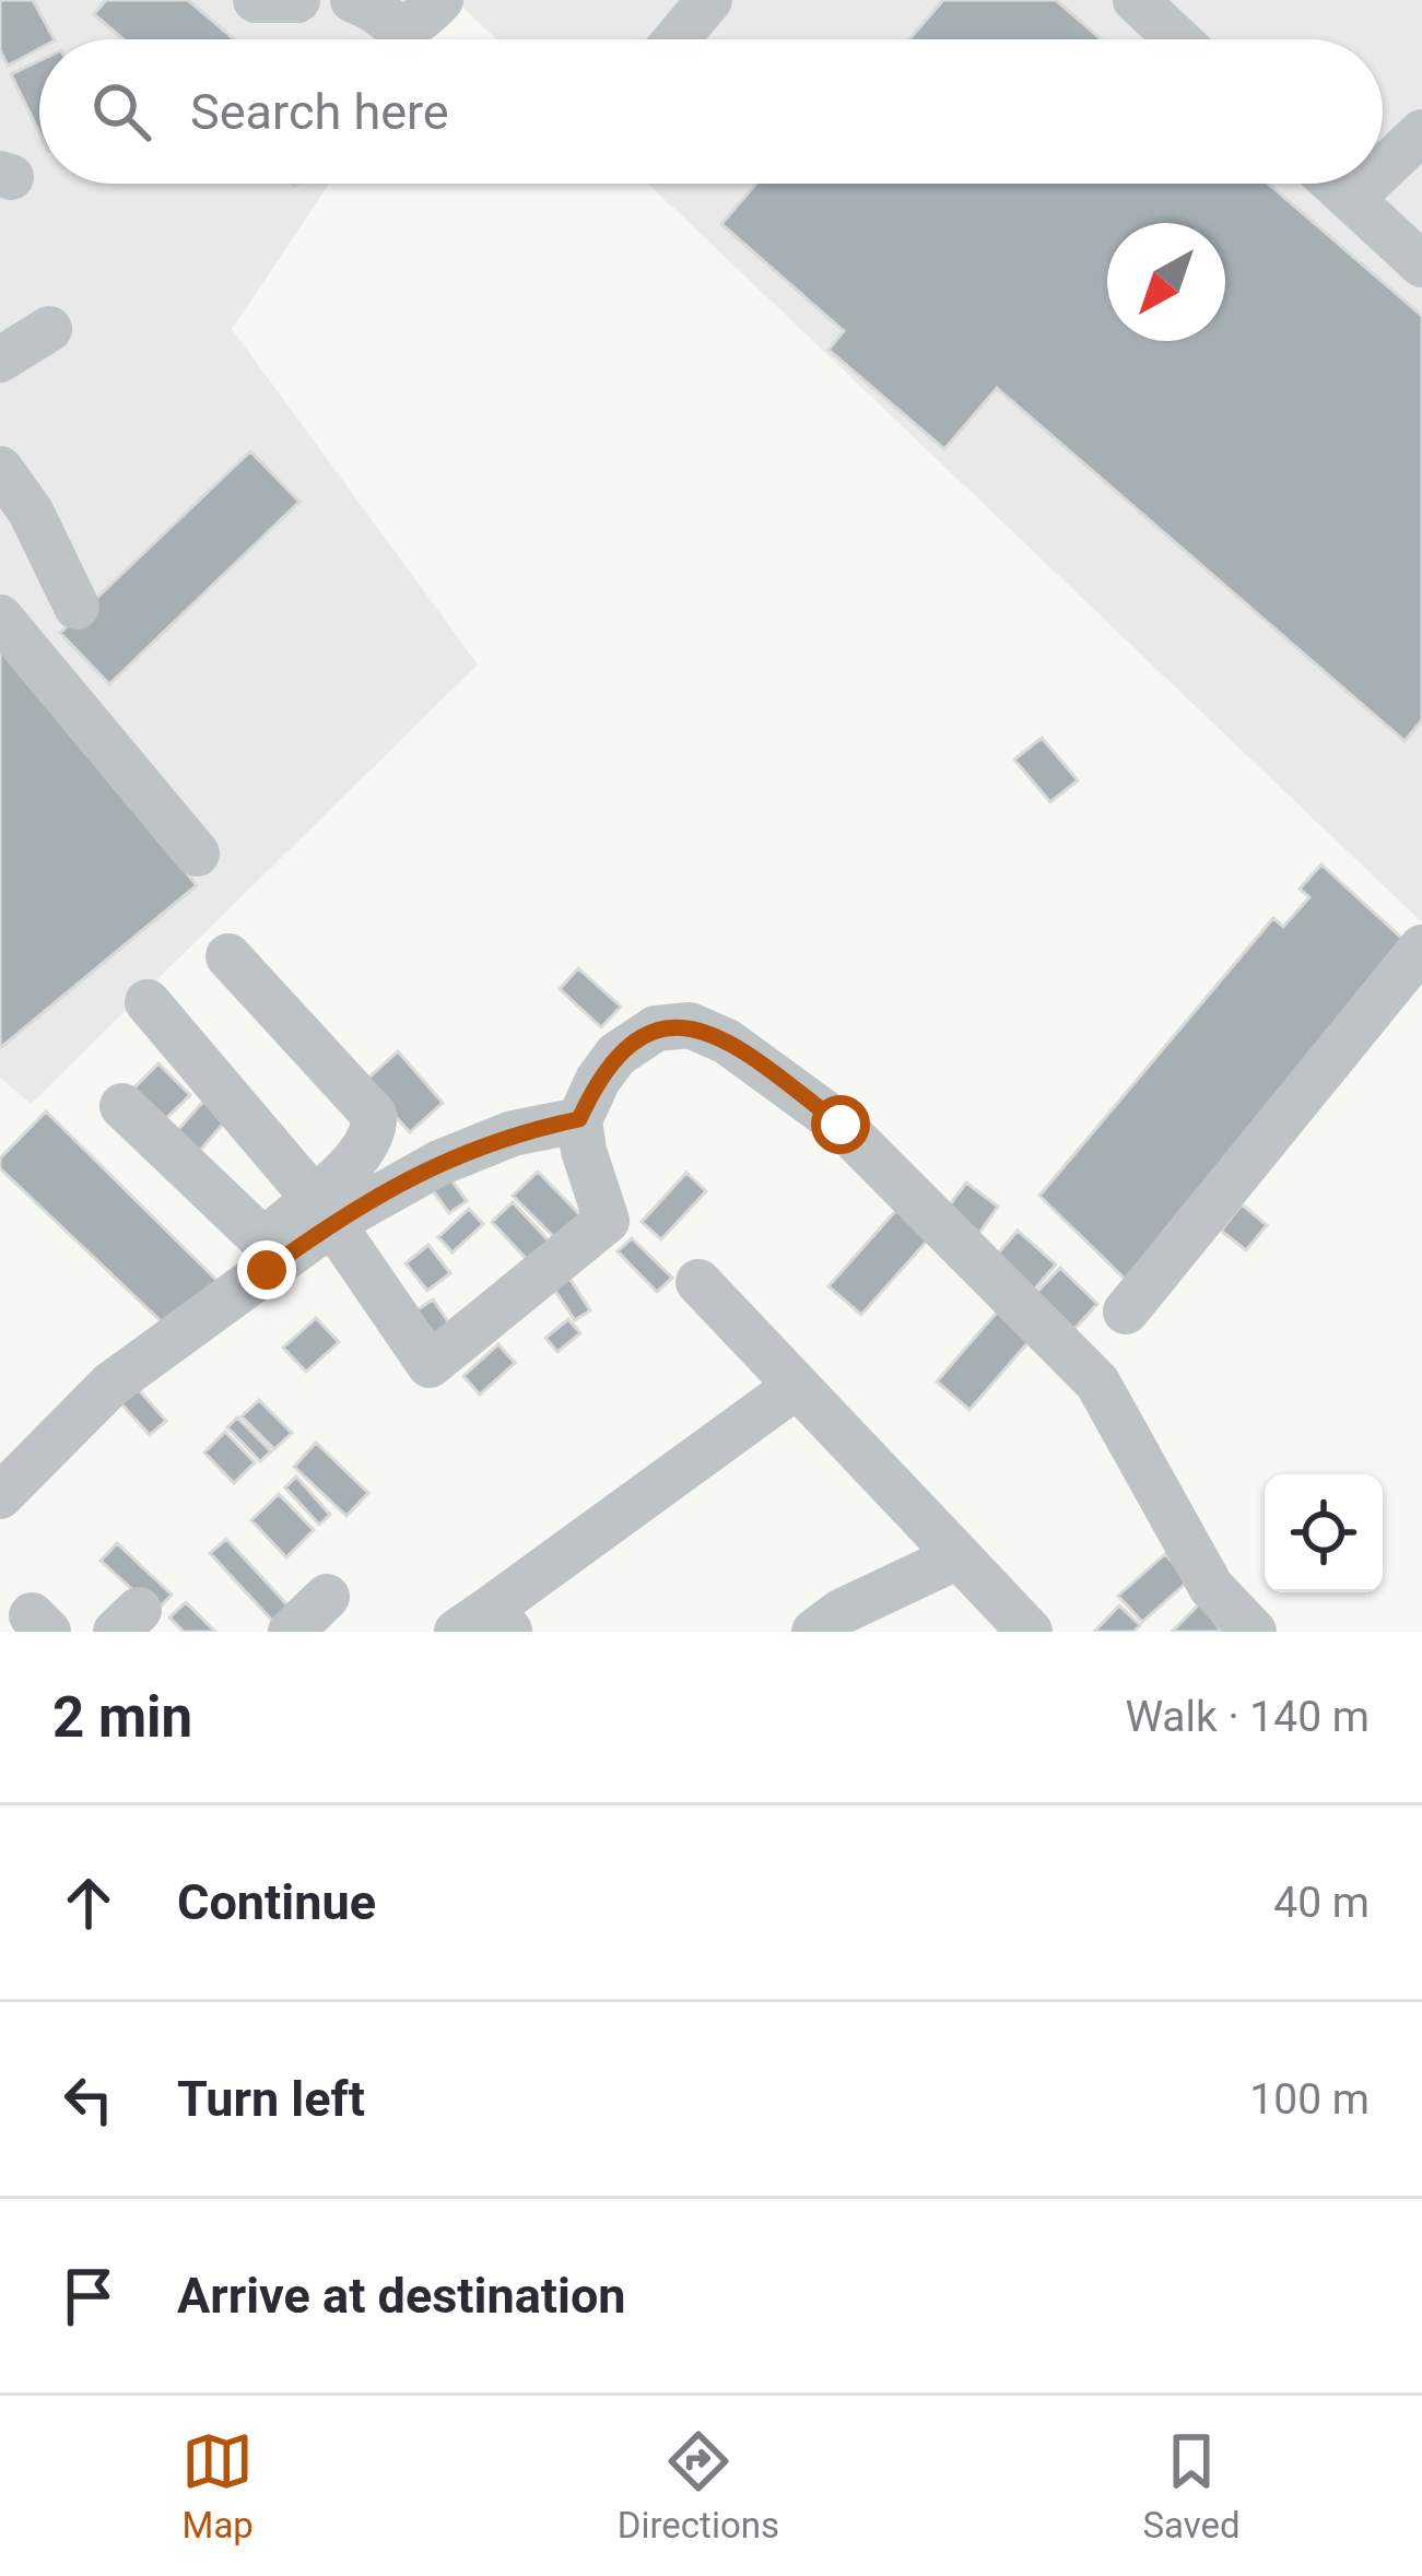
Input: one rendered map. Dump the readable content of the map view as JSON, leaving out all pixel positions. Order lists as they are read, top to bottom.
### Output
{
  "north": "bottom left",
  "page": {
    "search": "Search here",
    "heading": ["2 min", "Walk · 140 m"],
    "list": [
      ["Continue", "40 m"],
      ["Turn left", "100 m"],
      "Arrive at destination"
    ],
    "nav": ["Map", "Directions", "Saved"]
  }
}
